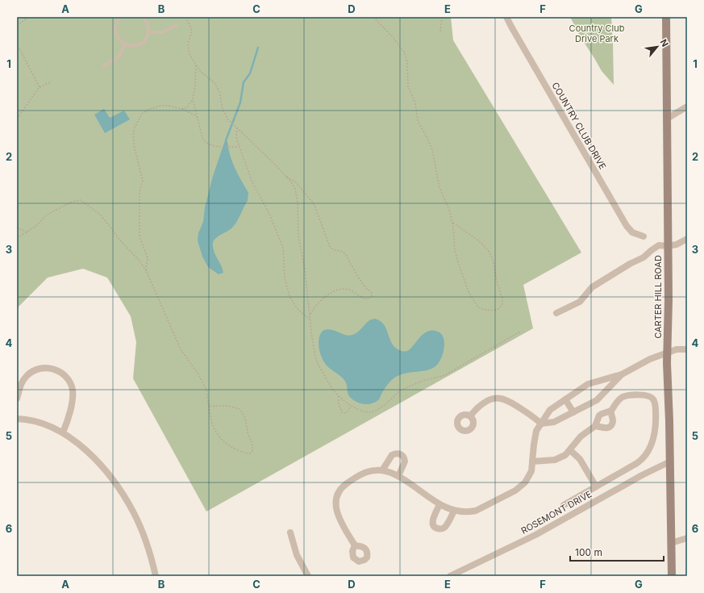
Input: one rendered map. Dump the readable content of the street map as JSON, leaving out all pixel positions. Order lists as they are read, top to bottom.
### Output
{
  "streets": {
    "main road": ["CARTER HILL ROAD"],
    "street": ["COUNTRY CLUB DRIVE", "ROSEMONT DRIVE"]
  },
  "crossings": [
    ["CARTER HILL ROAD", "ROSEMONT DRIVE"]
  ],
  "parks": ["Country Club Drive Park"],
  "scale_bar": "100 m",
  "north": "top right",
  "grid": {
    "columns": [
      "A",
      "B",
      "C",
      "D",
      "E",
      "F",
      "G"
    ],
    "rows": [
      "1",
      "2",
      "3",
      "4",
      "5",
      "6"
    ]
  }
}
